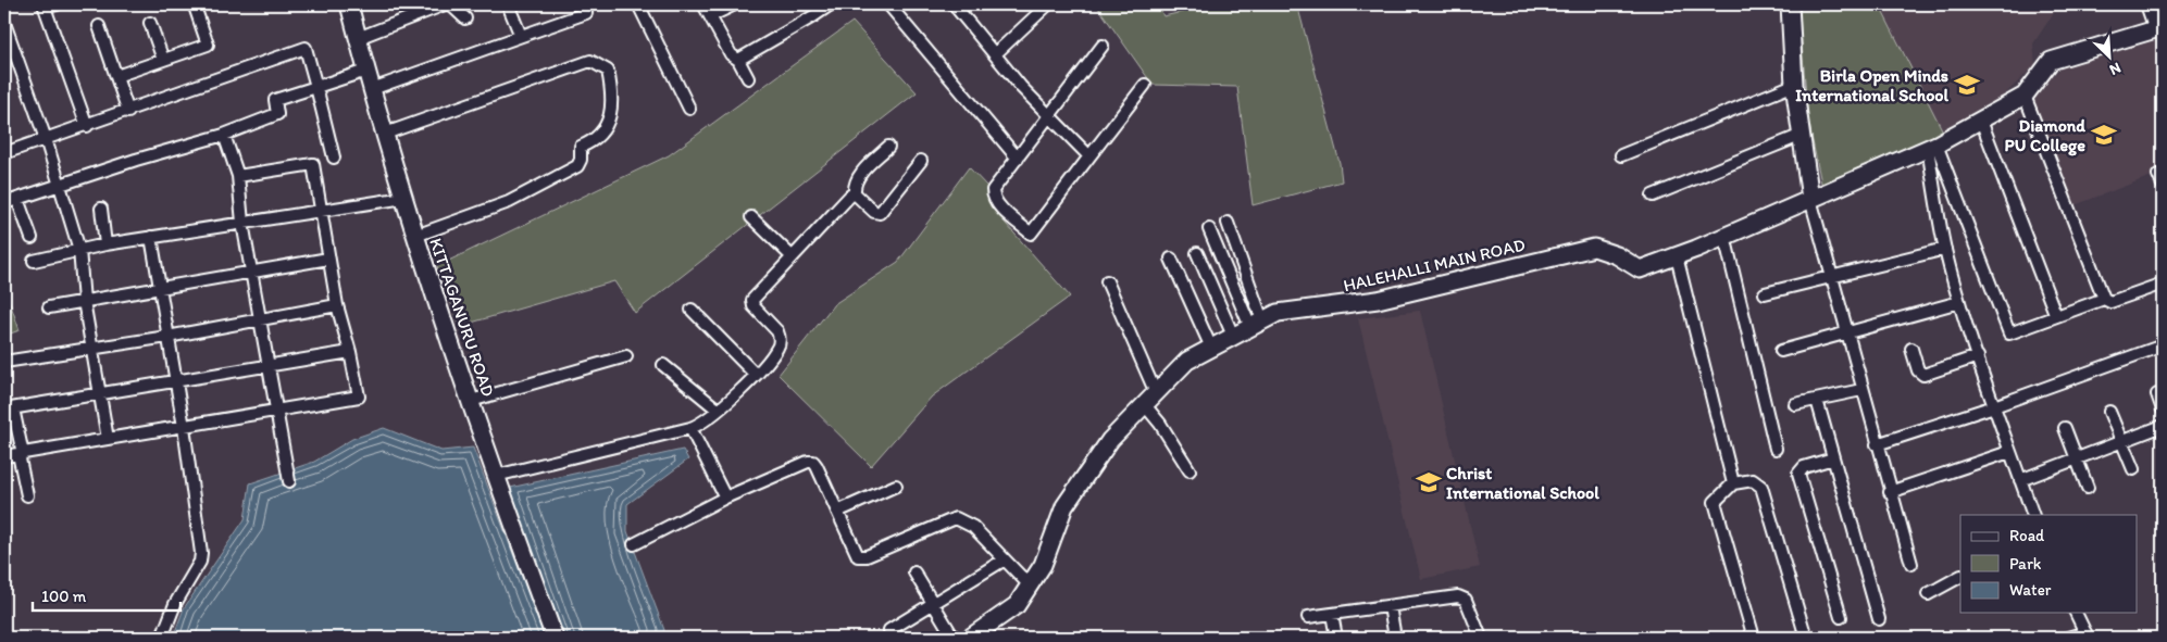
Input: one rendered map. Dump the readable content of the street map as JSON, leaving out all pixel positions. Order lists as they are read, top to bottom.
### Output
{
  "streets": {
    "main road": ["HALEHALLI MAIN ROAD", "KITTAGANURU ROAD"]
  },
  "places": {
    "school or university": ["Birla Open Minds International School", "Diamond PU College", "Christ International School"]
  },
  "legend": ["Road", "Park", "Water"],
  "scale_bar": "100 m",
  "north": "bottom right"
}
